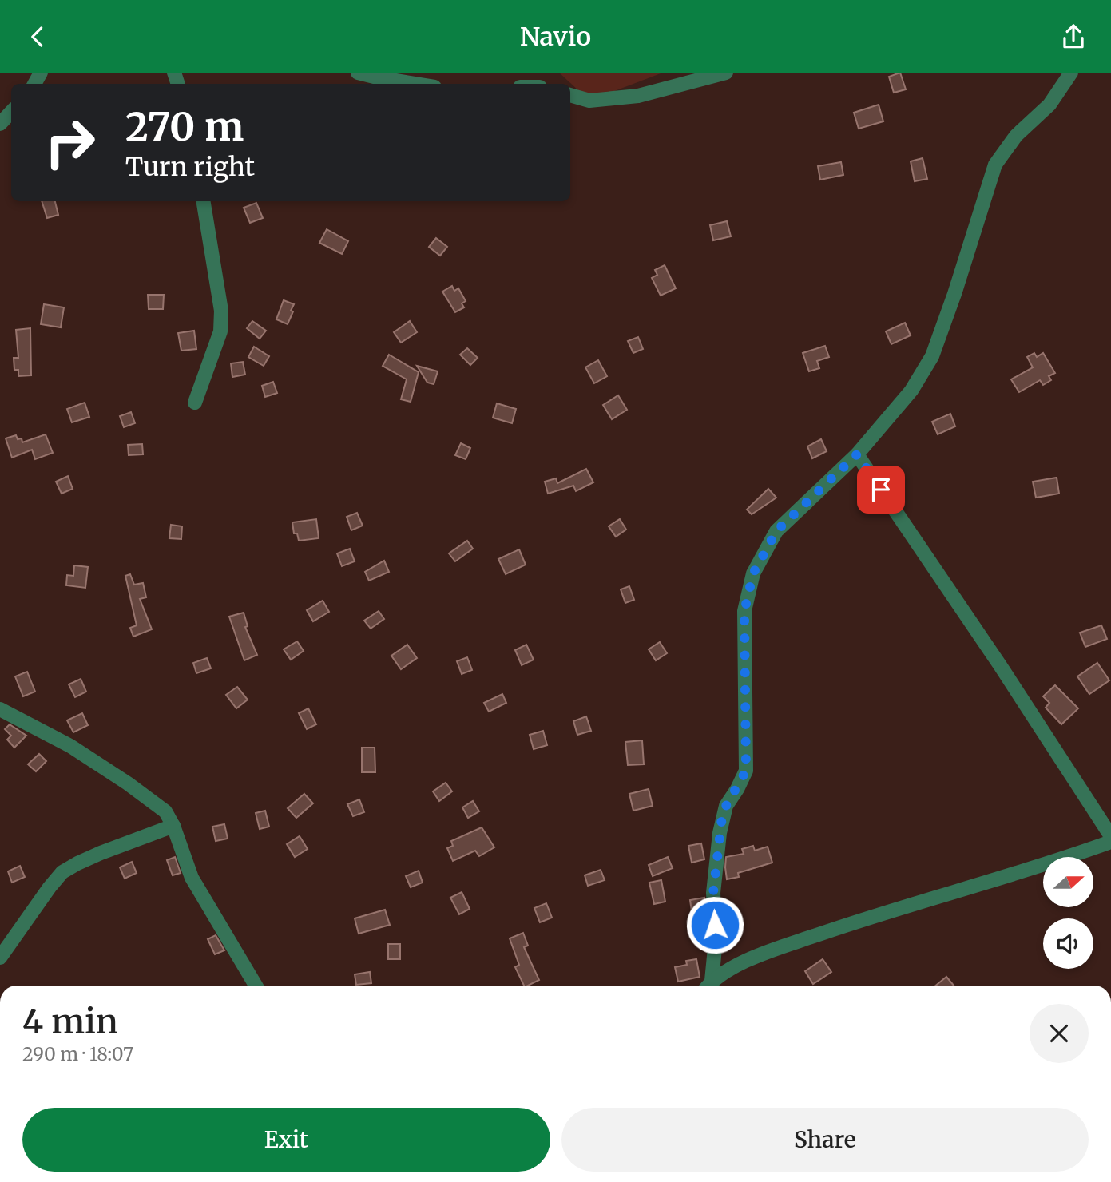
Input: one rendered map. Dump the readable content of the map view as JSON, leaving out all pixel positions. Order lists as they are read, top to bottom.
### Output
{
  "north": "right",
  "page": {
    "header": "Navio",
    "turn": ["270 m", "Turn right"],
    "heading": ["4 min", "290 m · 18:07"],
    "buttons": ["Exit", "Share"]
  }
}
